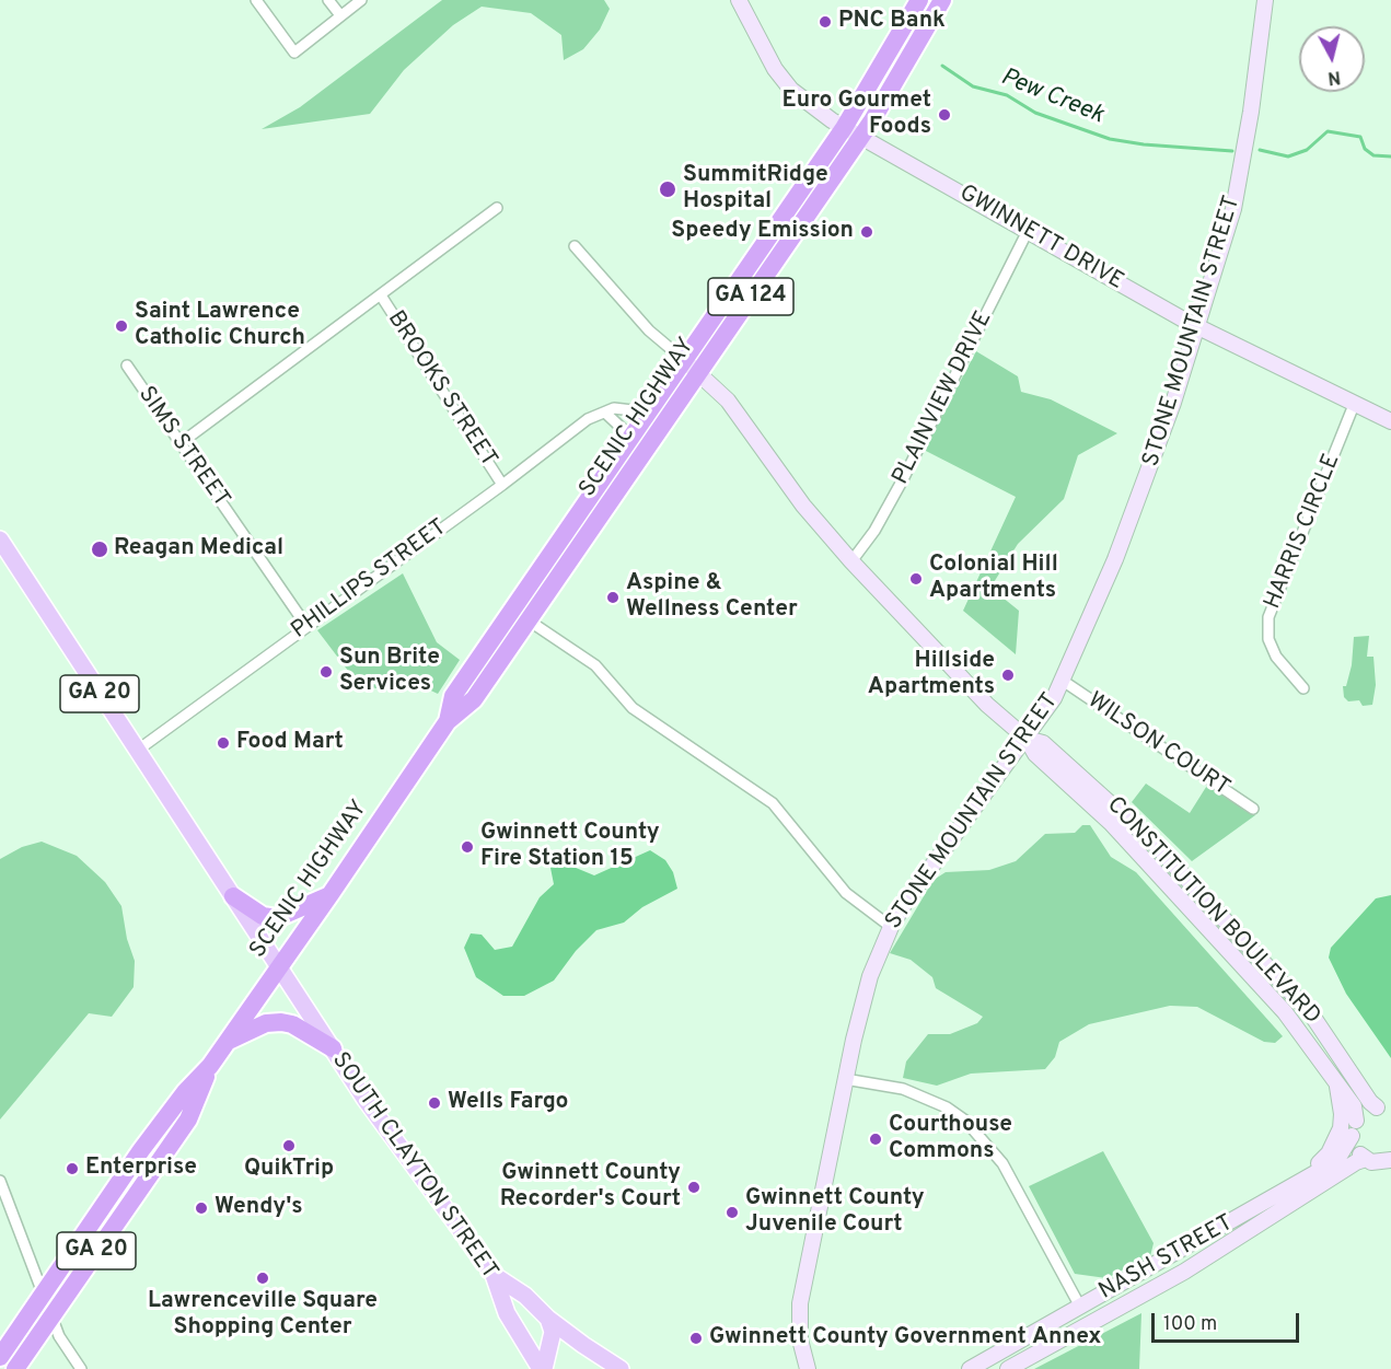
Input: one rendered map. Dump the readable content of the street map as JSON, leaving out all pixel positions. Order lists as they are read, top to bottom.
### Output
{
  "streets": {
    "highway": ["GA 124", "SCENIC HIGHWAY", "GA 20"],
    "main road": ["SOUTH CLAYTON STREET"],
    "street": [
      "GWINNETT DRIVE",
      "STONE MOUNTAIN STREET",
      "BROOKS STREET",
      "PLAINVIEW DRIVE",
      "SIMS STREET",
      "HARRIS CIRCLE",
      "PHILLIPS STREET",
      "WILSON COURT",
      "CONSTITUTION BOULEVARD",
      "NASH STREET"
    ]
  },
  "crossings": [
    ["GWINNETT DRIVE", "STONE MOUNTAIN STREET"],
    ["GWINNETT DRIVE", "PLAINVIEW DRIVE"],
    ["GWINNETT DRIVE", "SCENIC HIGHWAY"],
    ["GWINNETT DRIVE", "HARRIS CIRCLE"],
    ["STONE MOUNTAIN STREET", "WILSON COURT"],
    ["STONE MOUNTAIN STREET", "CONSTITUTION BOULEVARD"],
    ["BROOKS STREET", "PHILLIPS STREET"],
    ["PLAINVIEW DRIVE", "CONSTITUTION BOULEVARD"],
    ["SCENIC HIGHWAY", "PHILLIPS STREET"],
    ["SCENIC HIGHWAY", "GA 20"],
    ["SCENIC HIGHWAY", "CONSTITUTION BOULEVARD"],
    ["SCENIC HIGHWAY", "SOUTH CLAYTON STREET"],
    ["SIMS STREET", "PHILLIPS STREET"],
    ["PHILLIPS STREET", "GA 20"],
    ["GA 20", "SOUTH CLAYTON STREET"]
  ],
  "water": ["Pew Creek"],
  "places": [
    "PNC Bank",
    "Euro Gourmet Foods",
    "SummitRidge Hospital",
    "Speedy Emission",
    "Saint Lawrence Catholic Church",
    "Reagan Medical",
    "Colonial Hill Apartments",
    "Aspine & Wellness Center",
    "Sun Brite Services",
    "Hillside Apartments",
    "Food Mart",
    "Gwinnett County Fire Station 15",
    "Wells Fargo",
    "Courthouse Commons",
    "QuikTrip",
    "Enterprise",
    "Gwinnett County Recorder's Court",
    "Wendy's",
    "Gwinnett County Juvenile Court",
    "Lawrenceville Square Shopping Center",
    "Gwinnett County Government Annex"
  ],
  "scale_bar": "100 m",
  "north": "bottom"
}
